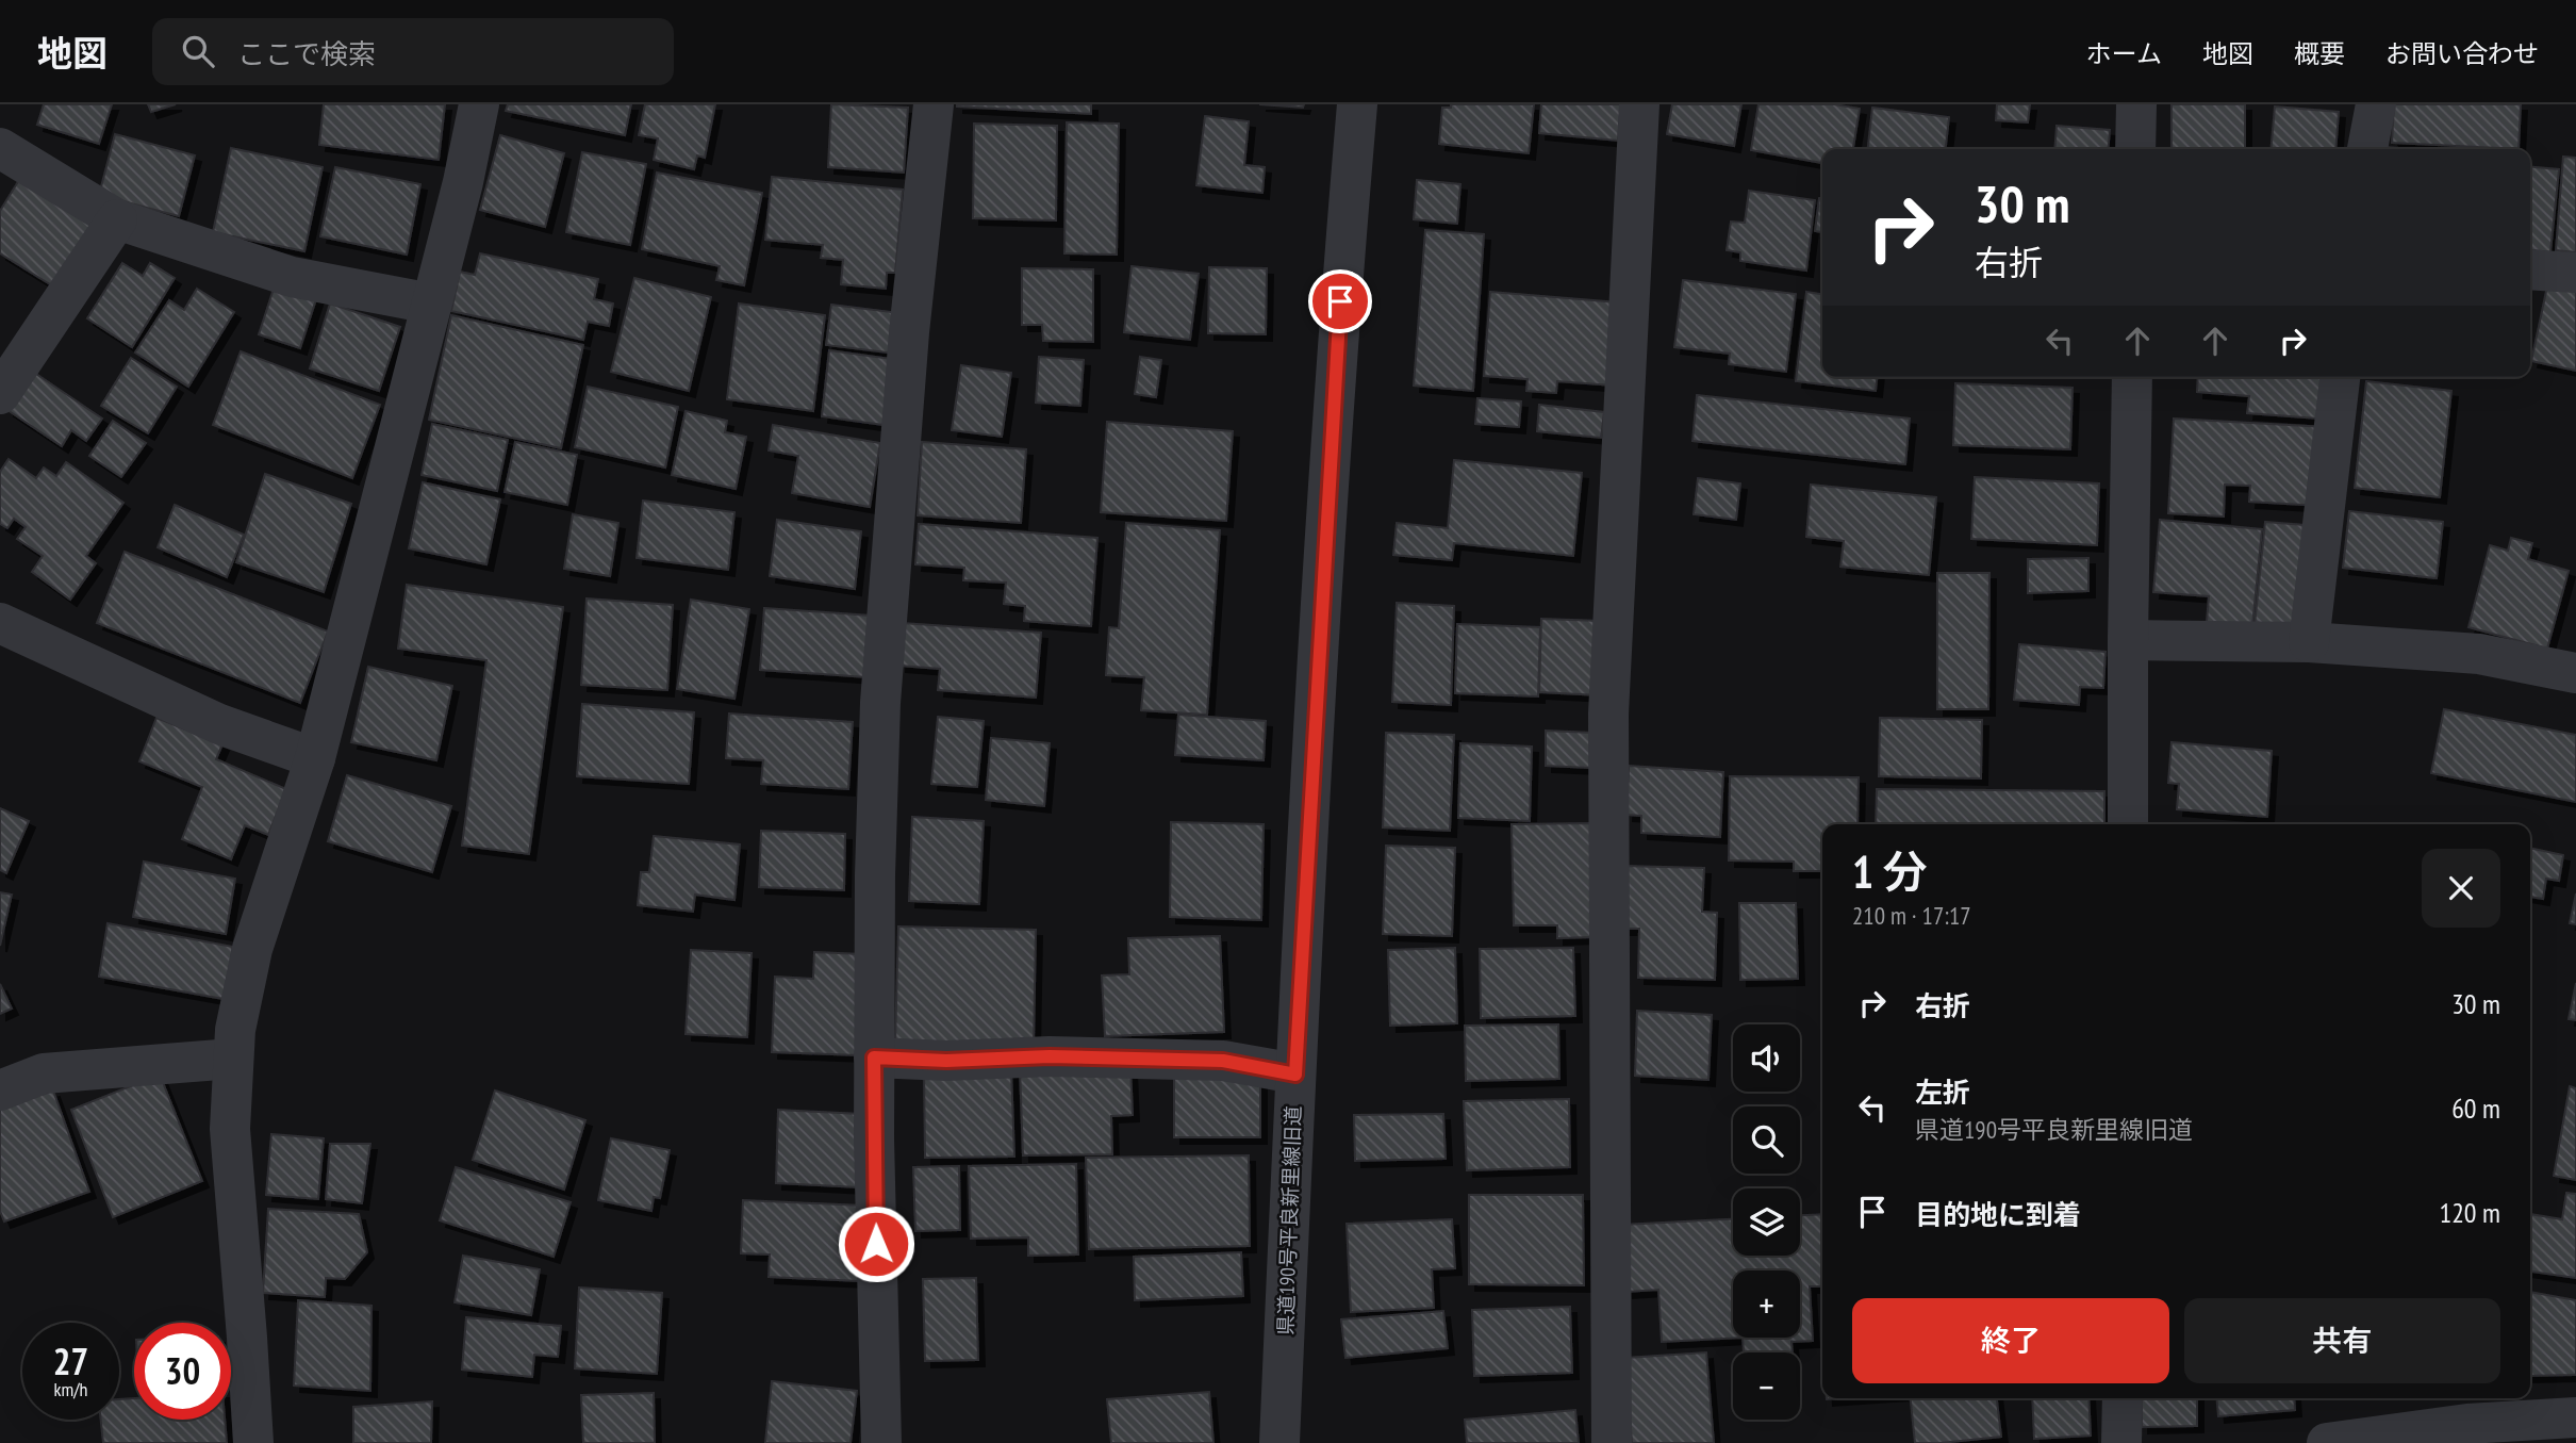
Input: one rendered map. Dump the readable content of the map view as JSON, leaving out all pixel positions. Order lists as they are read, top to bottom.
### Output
{
  "streets": {
    "street": ["県道190号平良新里線旧道"]
  },
  "page": {
    "header": "地図",
    "search": "ここで検索",
    "nav": [
      "ホーム",
      "地図",
      "概要",
      "お問い合わせ"
    ],
    "turn": ["30 m", "右折"],
    "heading": ["1 分", "210 m · 17:17"],
    "list": [
      {
        "name": "右折",
        "value": "30 m"
      },
      {
        "name": "左折",
        "note": "県道190号平良新里線旧道",
        "value": "60 m"
      },
      {
        "name": "目的地に到着",
        "value": "120 m"
      }
    ],
    "map_buttons": ["+", "−"],
    "buttons": ["終了", "共有"],
    "speed": "27 km/h",
    "limit": "30"
  }
}
